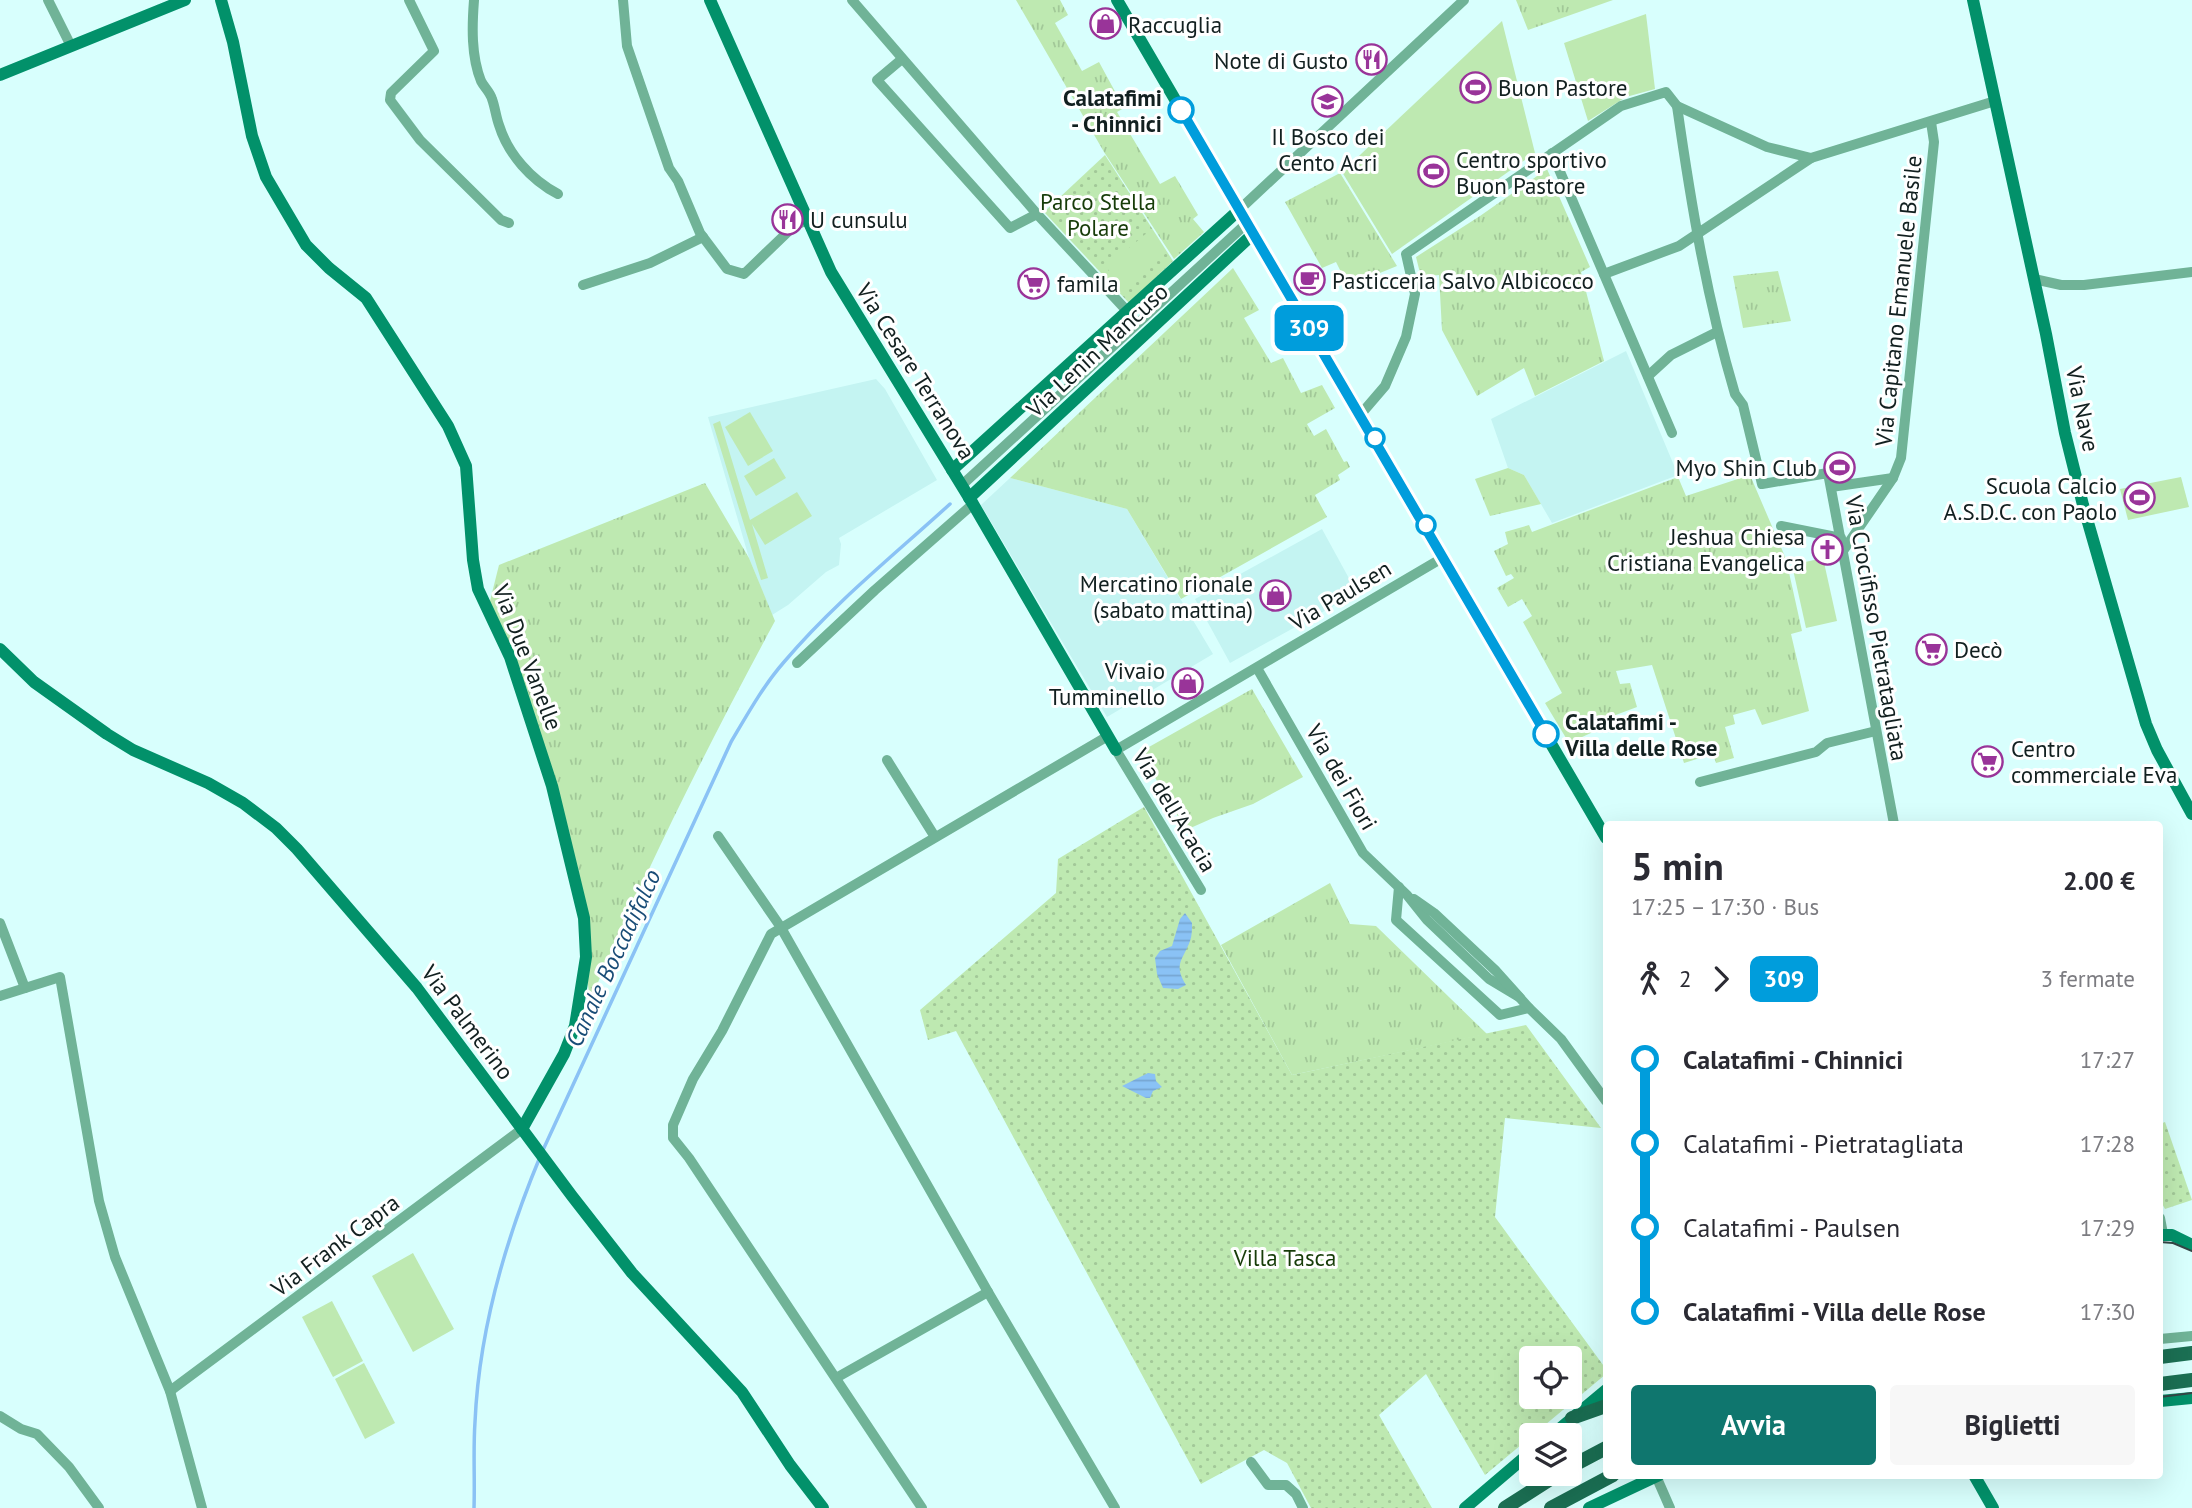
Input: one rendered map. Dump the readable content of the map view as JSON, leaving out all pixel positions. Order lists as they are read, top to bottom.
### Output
{
  "streets": {
    "street": [
      "Via Capitano Emanuele Basile",
      "Via Lenin Mancuso",
      "Via Cesare Terranova",
      "Via Nave",
      "Via Paulsen",
      "Via Crocifisso Pietratagliata",
      "Via Due Vanelle",
      "Via dei Fiori",
      "Via dell'Acacia",
      "Via Palmerino",
      "Via Frank Capra"
    ]
  },
  "crossings": [
    ["Via Capitano Emanuele Basile", "Via Crocifisso Pietratagliata"],
    ["Via Lenin Mancuso", "Via Cesare Terranova"],
    ["Via Cesare Terranova", "Via Paulsen"],
    ["Via Cesare Terranova", "Via dell'Acacia"],
    ["Via Paulsen", "Via dei Fiori"],
    ["Via Paulsen", "Via dell'Acacia"],
    ["Via Due Vanelle", "Via Palmerino"],
    ["Via Due Vanelle", "Via Frank Capra"],
    ["Via Palmerino", "Via Frank Capra"]
  ],
  "water": ["Canale Boccadifalco"],
  "parks": ["Parco Stella Polare", "Villa Tasca"],
  "places": {
    "shop": ["Raccuglia", "Mercatino rionale (sabato mattina)", "Vivaio Tumminello"],
    "restaurant": ["Note di Gusto", "U cunsulu"],
    "sports": [
      "Buon Pastore",
      "Centro sportivo Buon Pastore",
      "Myo Shin Club",
      "Scuola Calcio A.S.D.C. con Paolo"
    ],
    "school or university": ["Il Bosco dei Cento Acri"],
    "other": ["Calatafimi - Chinnici", "Calatafimi - Villa delle Rose"],
    "cafe": ["Pasticceria Salvo Albicocco"],
    "supermarket": ["famila", "Decò", "Centro commerciale Eva"],
    "church": ["Jeshua Chiesa Cristiana Evangelica"]
  },
  "lines": ["bus line 309"],
  "page": {
    "on_map": "309",
    "heading": ["5 min", "17:25 – 17:30 · Bus", "2.00 €"],
    "legs": ["2", "309", "3 fermate"],
    "list": [
      {
        "name": "Calatafimi - Chinnici",
        "value": "17:27"
      },
      {
        "name": "Calatafimi - Pietratagliata",
        "value": "17:28"
      },
      {
        "name": "Calatafimi - Paulsen",
        "value": "17:29"
      },
      {
        "name": "Calatafimi - Villa delle Rose",
        "value": "17:30"
      }
    ],
    "buttons": ["Avvia", "Biglietti"]
  }
}
